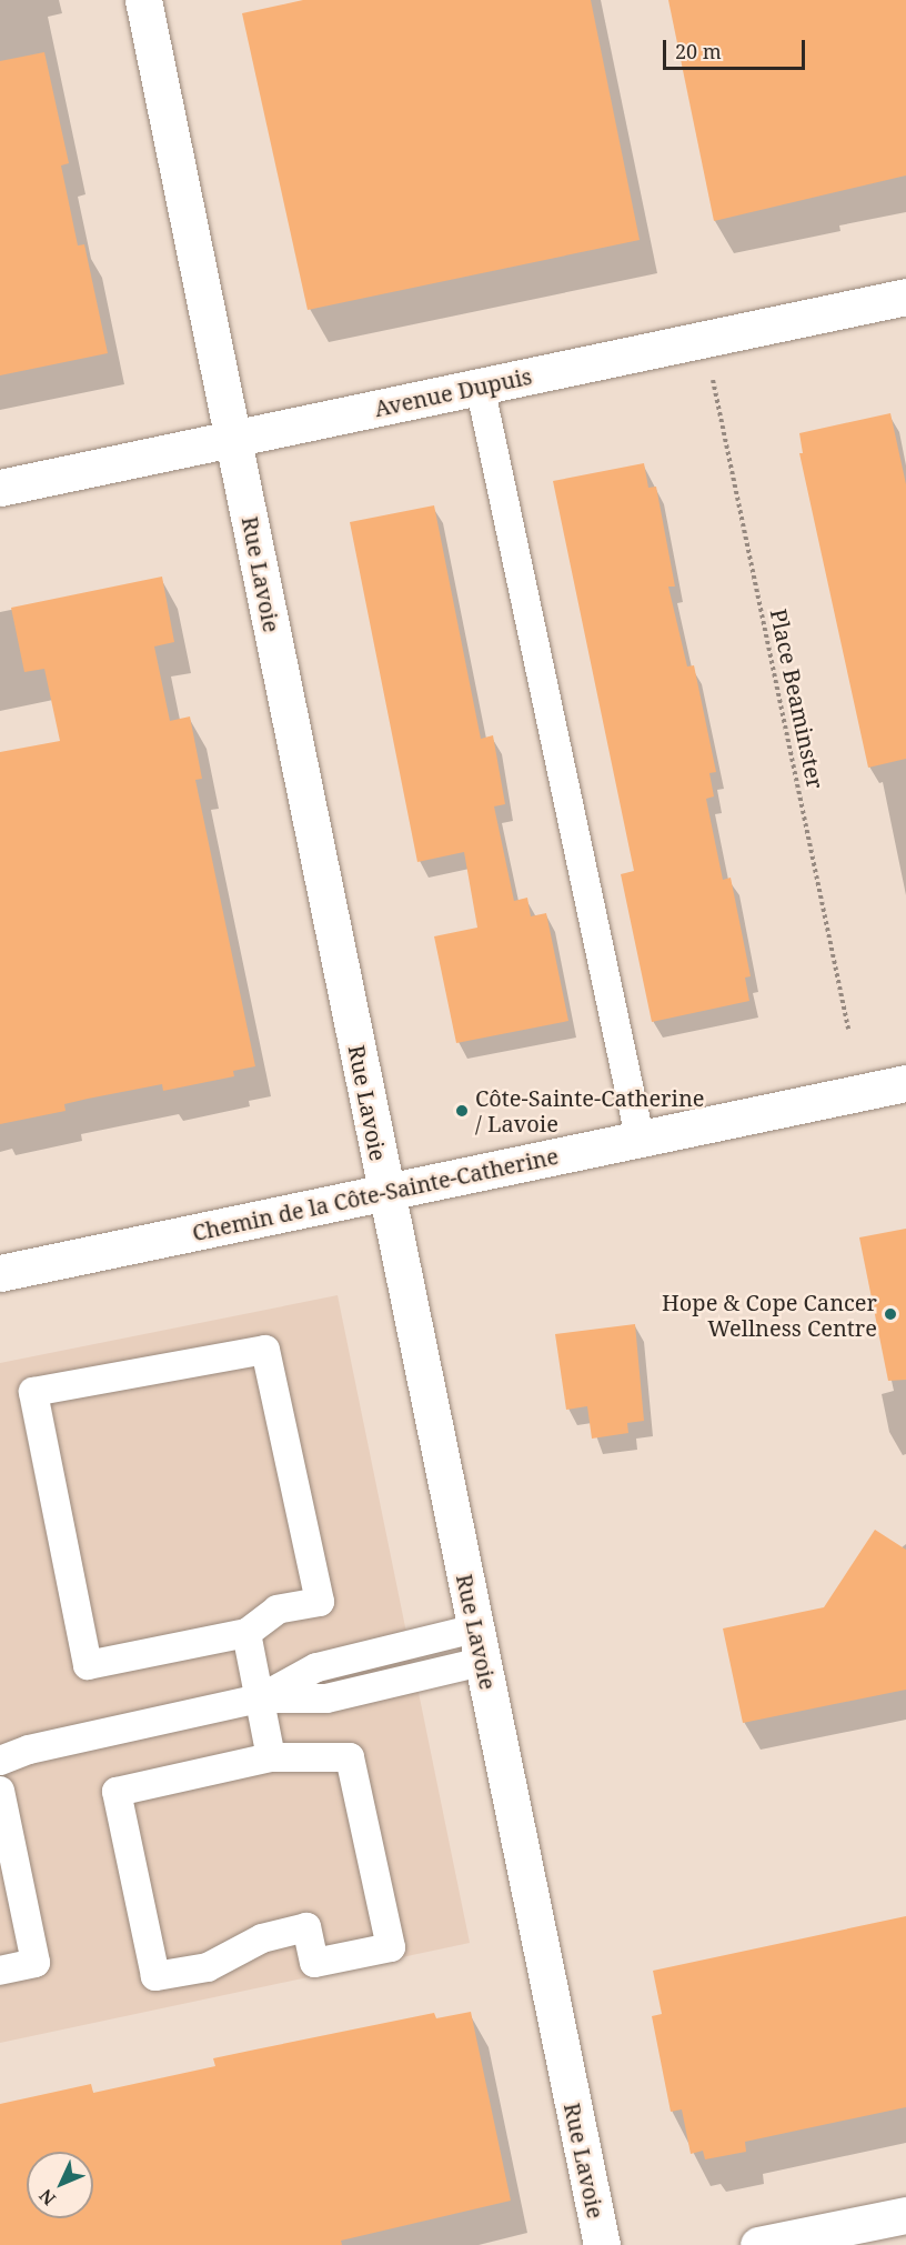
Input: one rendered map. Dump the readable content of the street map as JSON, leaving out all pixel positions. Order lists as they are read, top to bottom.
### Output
{
  "streets": {
    "street": ["Avenue Dupuis", "Rue Lavoie", "Chemin de la Côte-Sainte-Catherine"],
    "path": ["Place Beaminster"]
  },
  "crossings": [
    ["Avenue Dupuis", "Rue Lavoie"],
    ["Rue Lavoie", "Chemin de la Côte-Sainte-Catherine"]
  ],
  "places": ["Côte-Sainte-Catherine / Lavoie", "Hope & Cope Cancer Wellness Centre"],
  "scale_bar": "20 m",
  "north": "bottom left"
}
